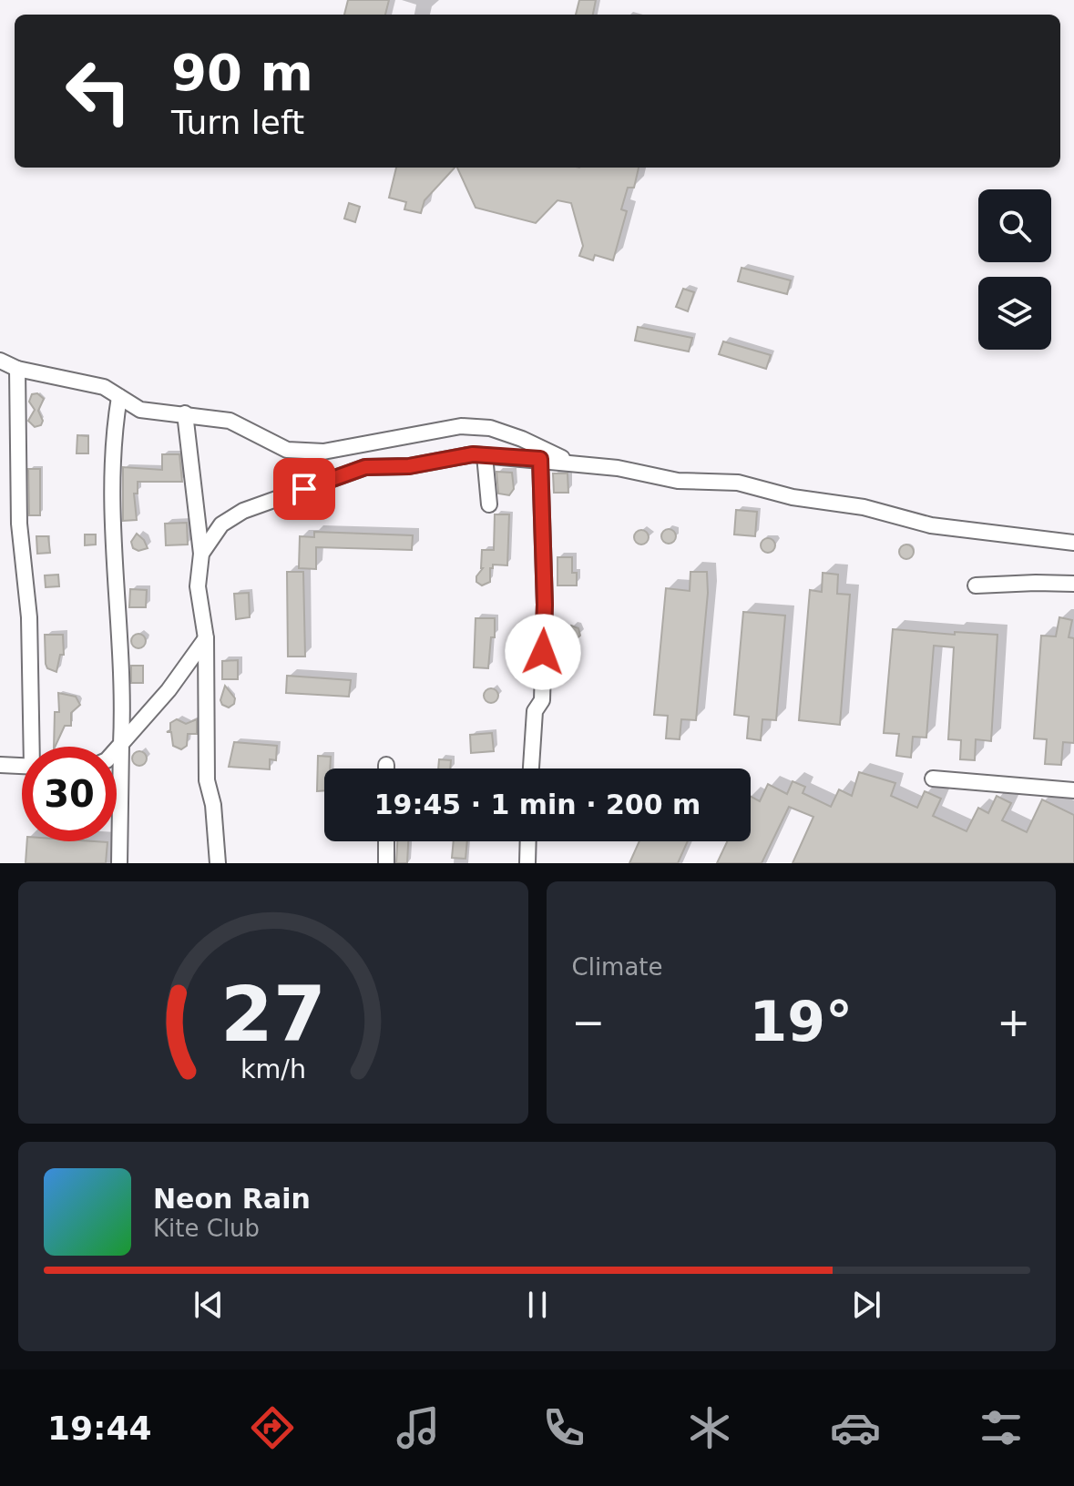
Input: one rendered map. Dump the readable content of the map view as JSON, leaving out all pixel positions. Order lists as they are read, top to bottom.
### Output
{
  "page": {
    "turn": ["90 m", "Turn left"],
    "limit": "30",
    "trip": "19:45 · 1 min · 200 m",
    "tile": "Climate",
    "heat": ["−", "19°", "+"],
    "song": ["Neon Rain", "Kite Club"],
    "tabs": "19:44",
    "gauge": ["27", "km/h"]
  }
}
